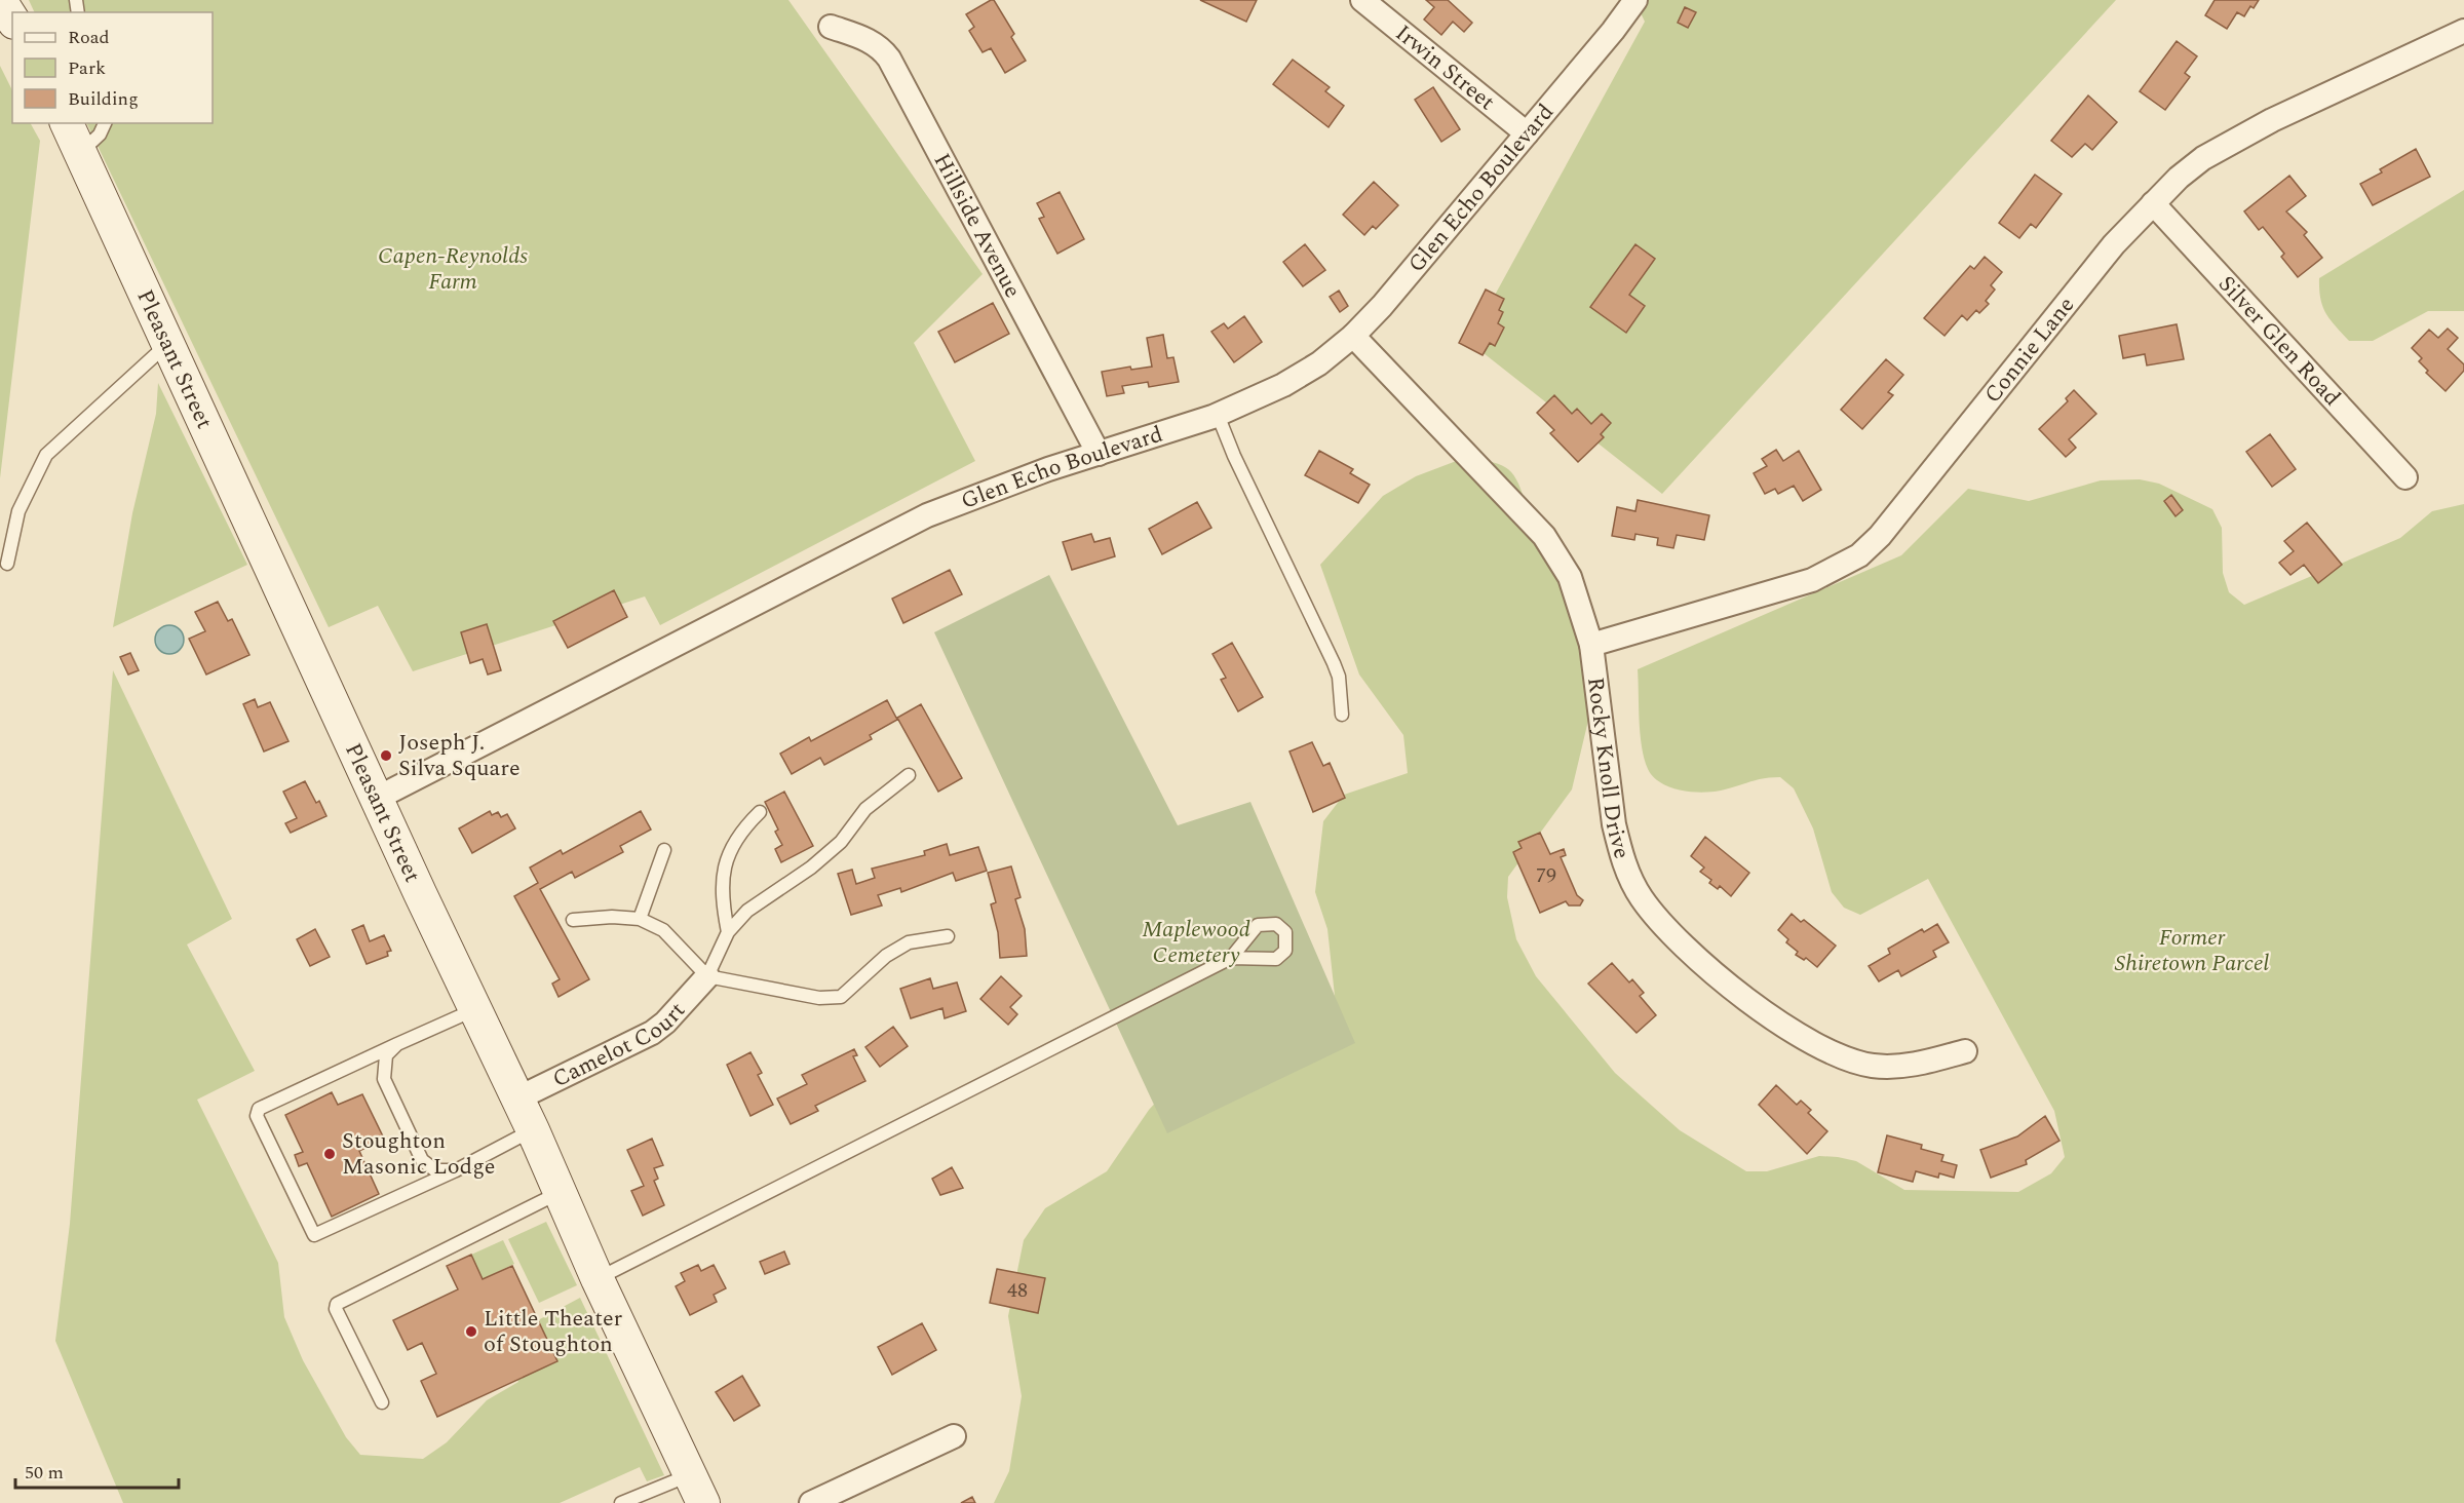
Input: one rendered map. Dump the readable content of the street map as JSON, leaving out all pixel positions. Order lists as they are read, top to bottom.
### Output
{
  "streets": {
    "main road": ["Pleasant Street"],
    "street": [
      "Irwin Street",
      "Glen Echo Boulevard",
      "Hillside Avenue",
      "Silver Glen Road",
      "Connie Lane",
      "Rocky Knoll Drive",
      "Camelot Court"
    ]
  },
  "crossings": [
    ["Irwin Street", "Glen Echo Boulevard"],
    ["Glen Echo Boulevard", "Hillside Avenue"],
    ["Glen Echo Boulevard", "Pleasant Street"],
    ["Glen Echo Boulevard", "Rocky Knoll Drive"],
    ["Silver Glen Road", "Connie Lane"],
    ["Connie Lane", "Rocky Knoll Drive"],
    ["Pleasant Street", "Camelot Court"]
  ],
  "parks": ["Capen-Reynolds Farm", "Maplewood Cemetery", "Former Shiretown Parcel"],
  "places": ["Joseph J. Silva Square", "Stoughton Masonic Lodge", "Little Theater of Stoughton"],
  "house_numbers": ["79", "48"],
  "legend": ["Road", "Park", "Building"],
  "scale_bar": "50 m"
}
